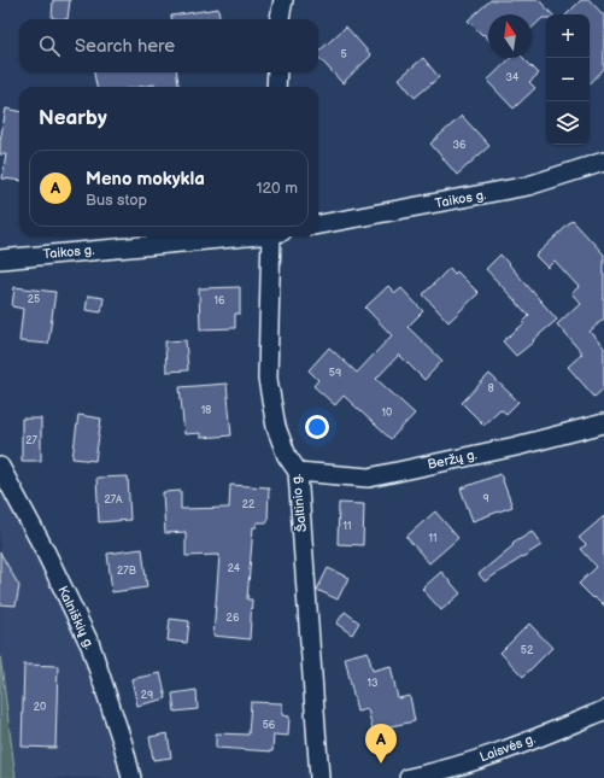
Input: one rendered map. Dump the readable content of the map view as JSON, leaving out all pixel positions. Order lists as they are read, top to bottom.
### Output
{
  "streets": {
    "street": [
      "Taikos g.",
      "Beržų g.",
      "Šaltinio g.",
      "Kalniškių g.",
      "Laisvės g."
    ]
  },
  "crossings": [
    ["Beržų g.", "Šaltinio g."]
  ],
  "house_numbers": [
    "5",
    "34",
    "36",
    "25",
    "16",
    "59",
    "8",
    "18",
    "10",
    "27",
    "9",
    "27A",
    "22",
    "11",
    "11",
    "24",
    "27B",
    "26",
    "52",
    "13",
    "29",
    "20",
    "56"
  ],
  "north": "top",
  "page": {
    "map_buttons": ["+", "−"],
    "search": "Search here",
    "heading": "Nearby",
    "list": [
      {
        "mark": "A",
        "name": "Meno mokykla",
        "note": "Bus stop",
        "value": "120 m"
      }
    ],
    "pins": "A"
  }
}
